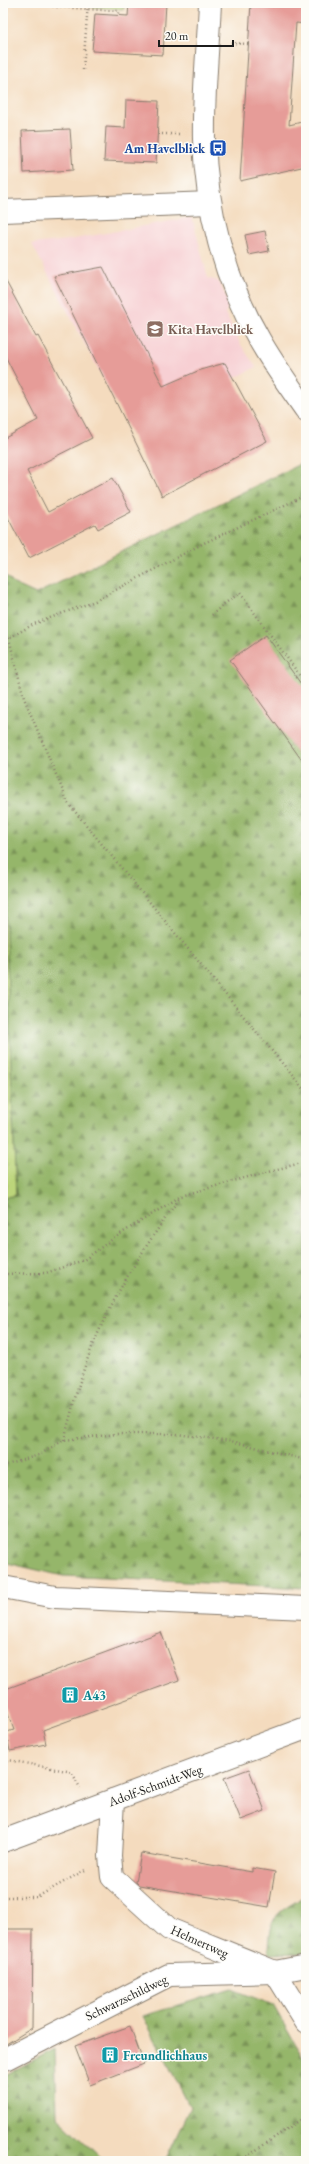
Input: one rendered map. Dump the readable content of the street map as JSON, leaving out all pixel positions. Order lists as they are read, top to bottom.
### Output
{
  "streets": {
    "street": ["Adolf-Schmidt-Weg", "Helmertweg", "Schwarzschildweg"]
  },
  "crossings": [
    ["Adolf-Schmidt-Weg", "Helmertweg"],
    ["Helmertweg", "Schwarzschildweg"]
  ],
  "places": {
    "bus stop": ["Am Havelblick"],
    "school or university": ["Kita Havelblick"],
    "building": ["A43", "Freundlichhaus"]
  },
  "scale_bar": "20 m"
}
